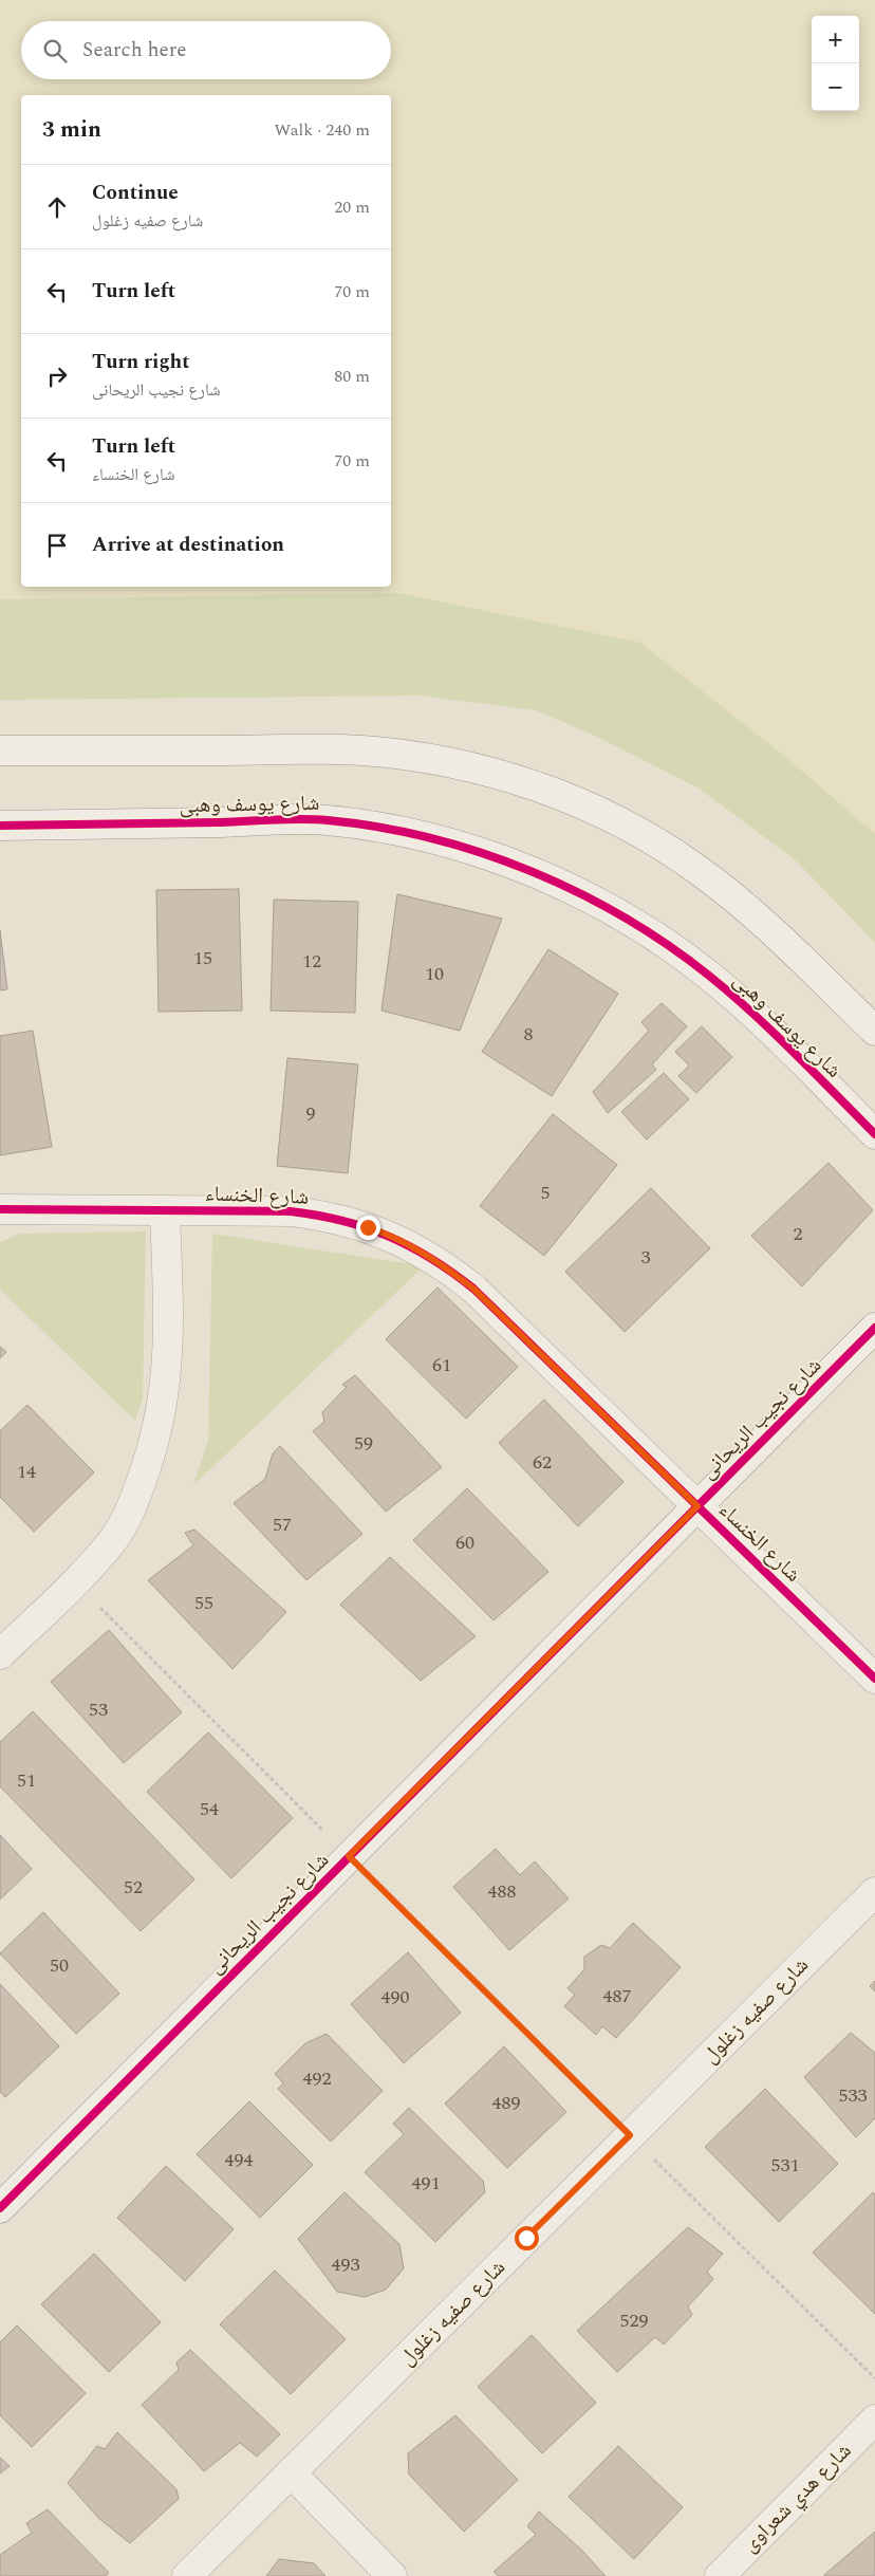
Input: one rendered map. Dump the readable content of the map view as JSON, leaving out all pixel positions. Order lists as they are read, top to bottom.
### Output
{
  "streets": {
    "street": [
      "شارع يوسف وهبى",
      "شارع الخنساء",
      "شارع نجيب الريحانى",
      "شارع صفيه زغلول",
      "شارع هدي شعراوى"
    ]
  },
  "crossings": [
    ["شارع الخنساء", "شارع نجيب الريحانى"]
  ],
  "house_numbers": [
    "15",
    "12",
    "10",
    "8",
    "9",
    "5",
    "2",
    "3",
    "61",
    "59",
    "62",
    "14",
    "57",
    "60",
    "55",
    "53",
    "51",
    "54",
    "52",
    "488",
    "50",
    "487",
    "490",
    "492",
    "533",
    "489",
    "494",
    "531",
    "491",
    "493",
    "529"
  ],
  "page": {
    "map_buttons": ["+", "−"],
    "search": "Search here",
    "heading": ["3 min", "Walk · 240 m"],
    "list": [
      ["Continue", "شارع صفيه زغلول", "20 m"],
      ["Turn left", "70 m"],
      ["Turn right", "شارع نجيب الريحانى", "80 m"],
      ["Turn left", "شارع الخنساء", "70 m"],
      "Arrive at destination"
    ]
  }
}
